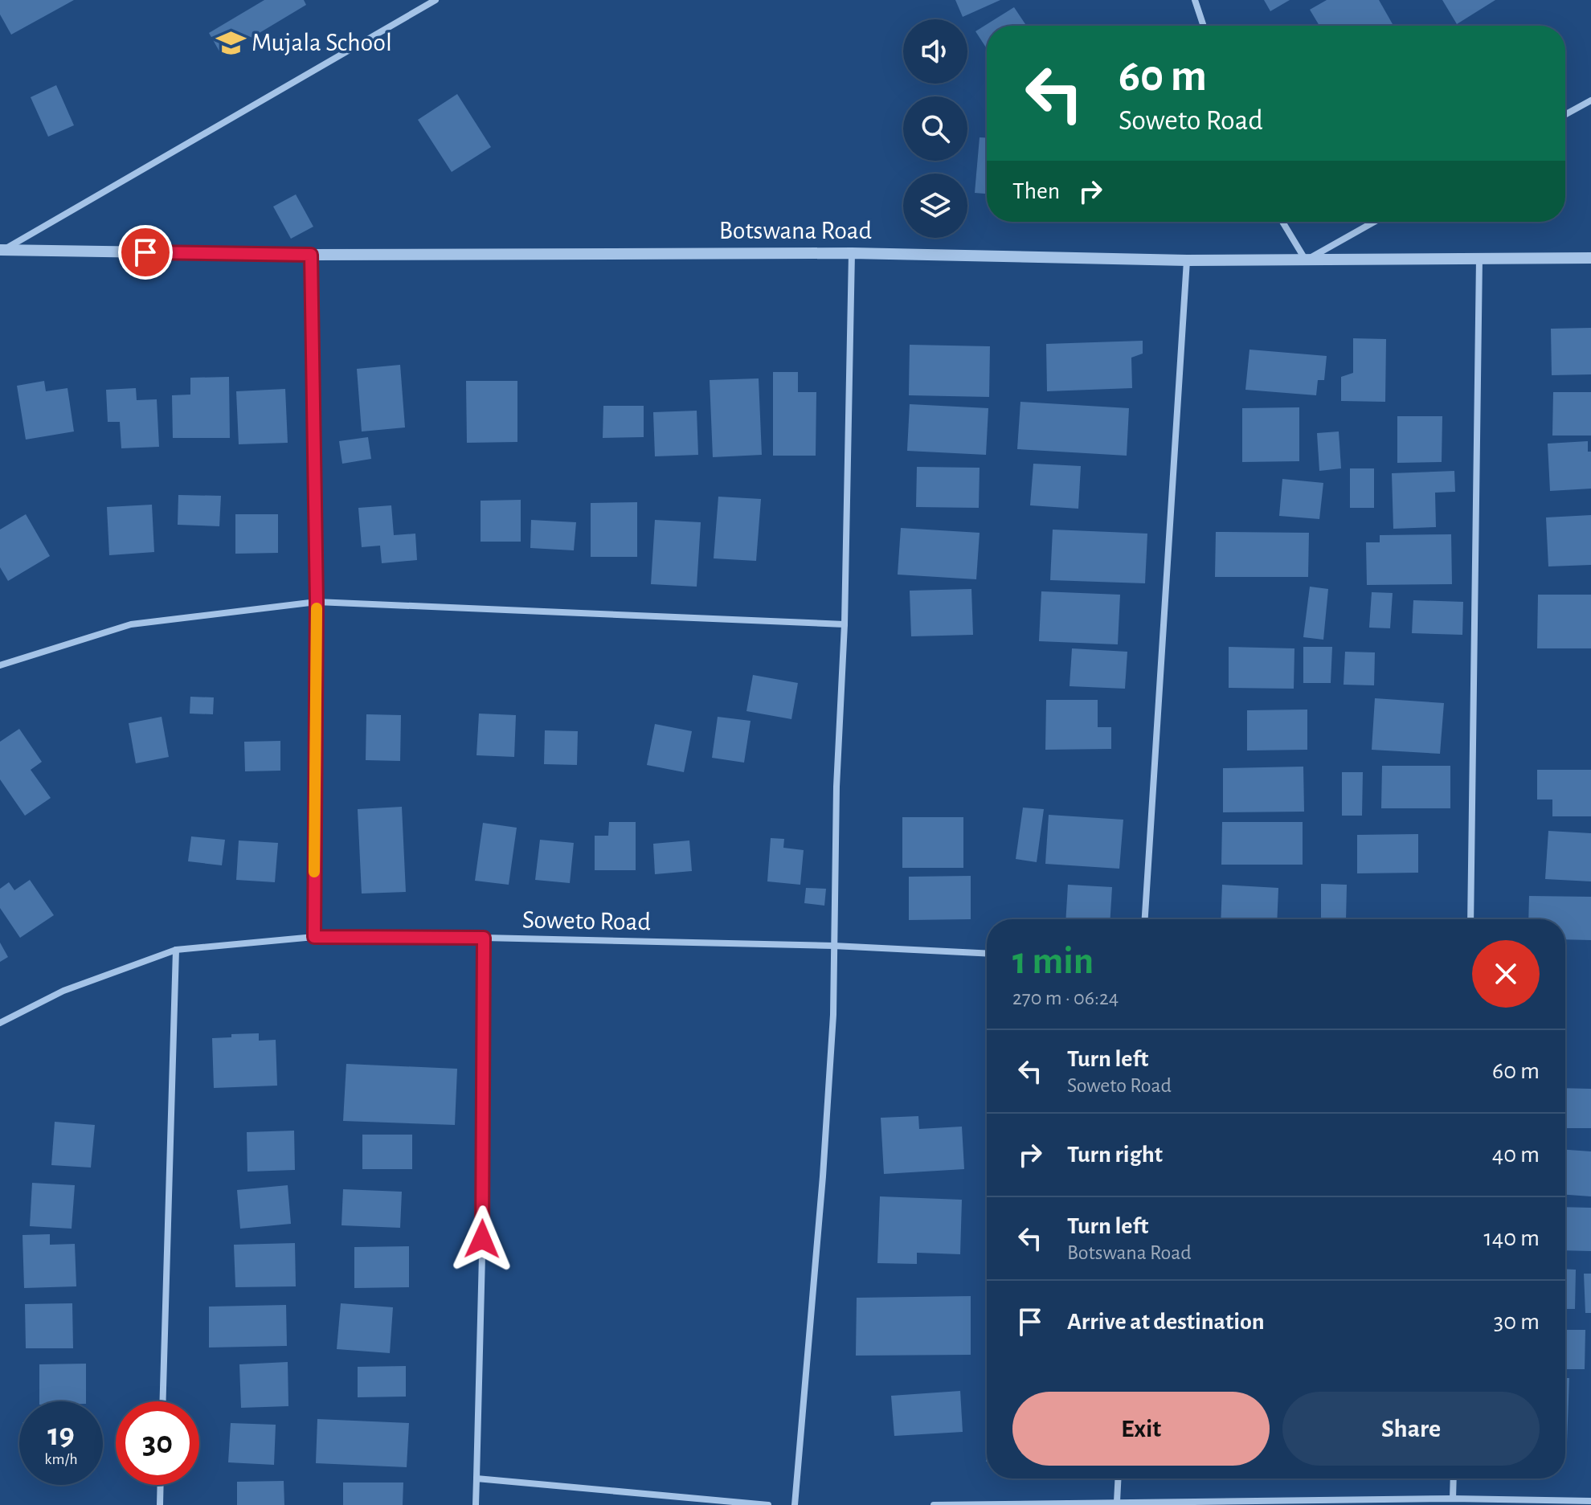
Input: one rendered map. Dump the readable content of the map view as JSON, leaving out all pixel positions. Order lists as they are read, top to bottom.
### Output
{
  "streets": {
    "street": ["Botswana Road", "Soweto Road"]
  },
  "places": {
    "school or university": ["Mujala School"]
  },
  "page": {
    "turn": ["60 m", "Soweto Road"],
    "then": "Then",
    "heading": ["1 min", "270 m · 06:24"],
    "list": [
      {
        "name": "Turn left",
        "note": "Soweto Road",
        "value": "60 m"
      },
      {
        "name": "Turn right",
        "value": "40 m"
      },
      {
        "name": "Turn left",
        "note": "Botswana Road",
        "value": "140 m"
      },
      {
        "name": "Arrive at destination",
        "value": "30 m"
      }
    ],
    "buttons": ["Exit", "Share"],
    "speed": "19 km/h",
    "limit": "30"
  }
}
